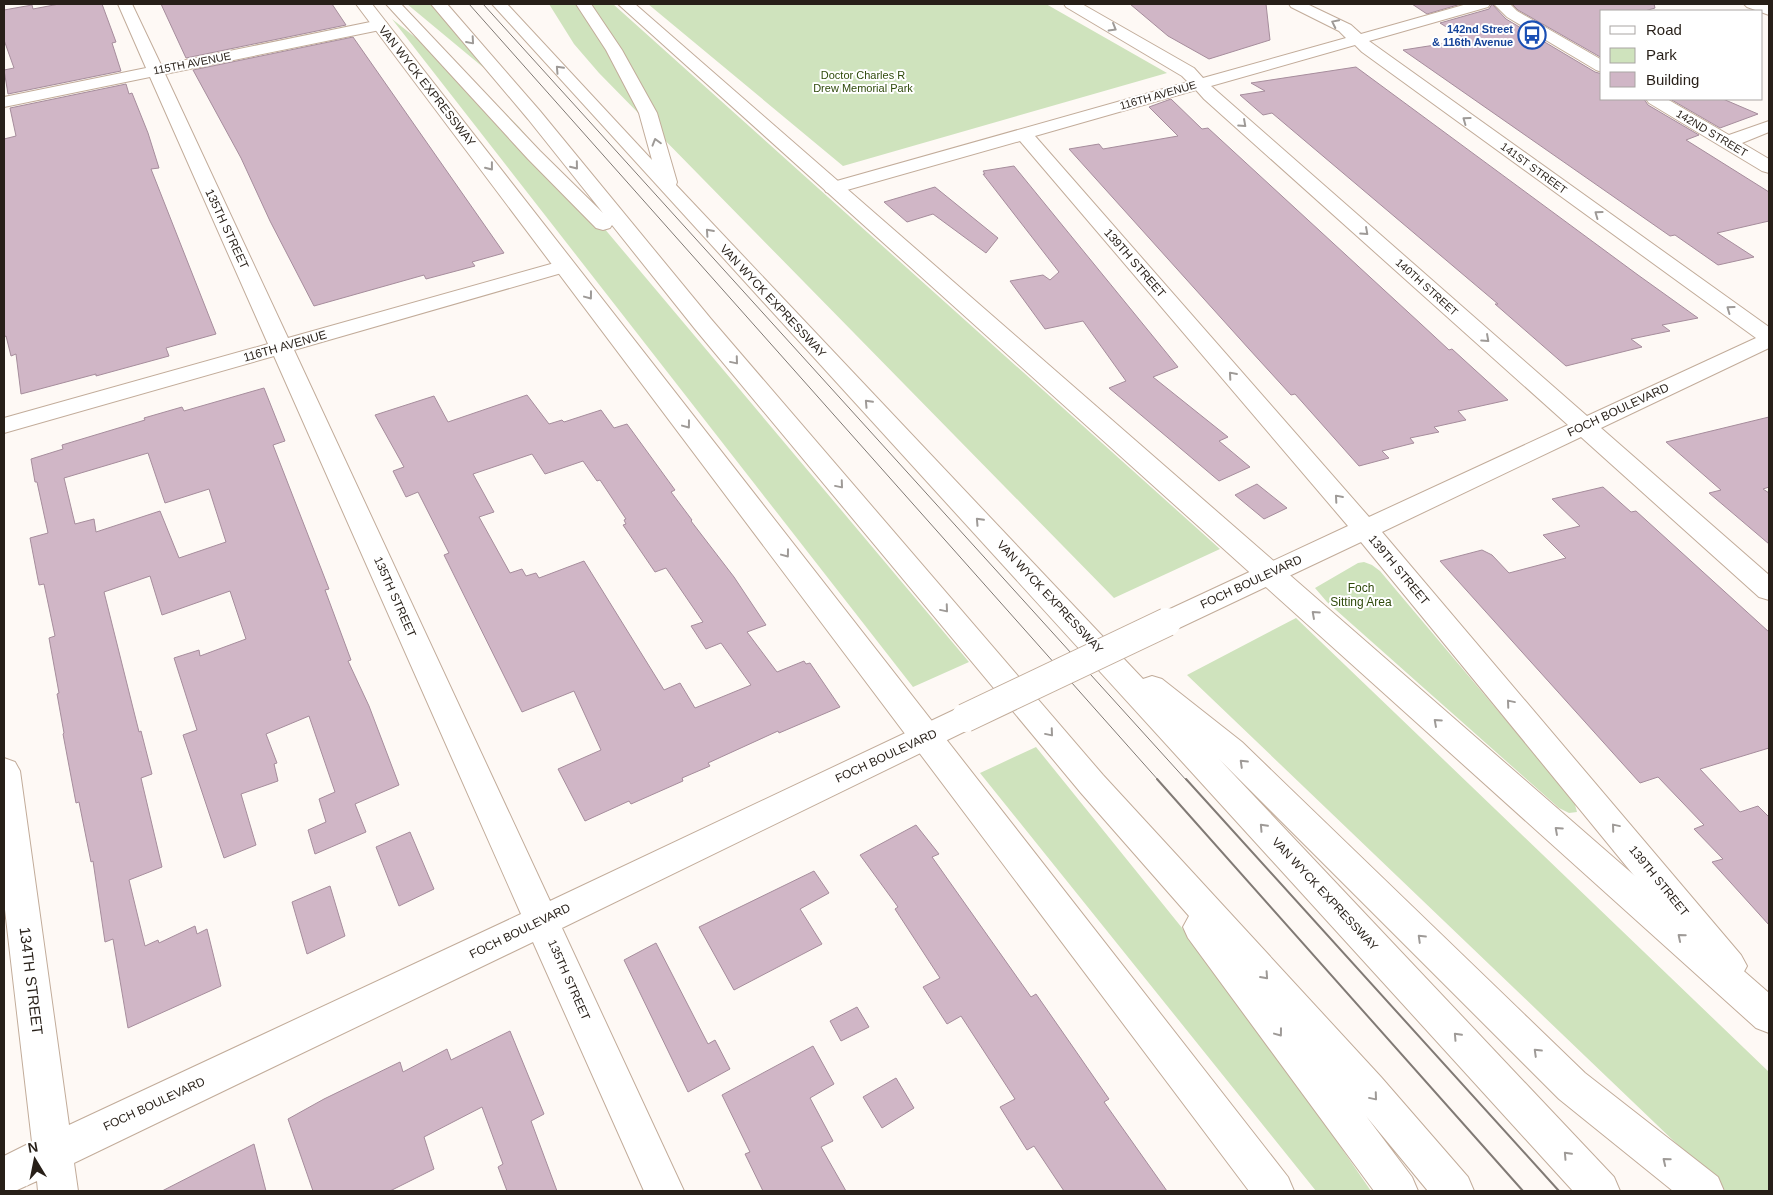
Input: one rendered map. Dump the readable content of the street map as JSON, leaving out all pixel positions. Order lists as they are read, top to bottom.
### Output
{
  "streets": {
    "main road": [
      "115TH AVENUE",
      "VAN WYCK EXPRESSWAY",
      "116TH AVENUE",
      "142ND STREET",
      "141ST STREET",
      "135TH STREET",
      "139TH STREET",
      "140TH STREET",
      "FOCH BOULEVARD",
      "134TH STREET"
    ]
  },
  "crossings": [
    ["115TH AVENUE", "VAN WYCK EXPRESSWAY"],
    ["115TH AVENUE", "135TH STREET"],
    ["VAN WYCK EXPRESSWAY", "116TH AVENUE"],
    ["VAN WYCK EXPRESSWAY", "FOCH BOULEVARD"],
    ["116TH AVENUE", "141ST STREET"],
    ["116TH AVENUE", "135TH STREET"],
    ["116TH AVENUE", "139TH STREET"],
    ["116TH AVENUE", "140TH STREET"],
    ["141ST STREET", "FOCH BOULEVARD"],
    ["135TH STREET", "FOCH BOULEVARD"],
    ["139TH STREET", "FOCH BOULEVARD"],
    ["140TH STREET", "FOCH BOULEVARD"],
    ["FOCH BOULEVARD", "134TH STREET"]
  ],
  "one_way": ["141ST STREET", "140TH STREET"],
  "parks": ["Doctor Charles R Drew Memorial Park", "Foch Sitting Area"],
  "places": {
    "bus stop": ["142nd Street & 116th Avenue"]
  },
  "legend": ["Road", "Park", "Building"],
  "north": "top"
}
